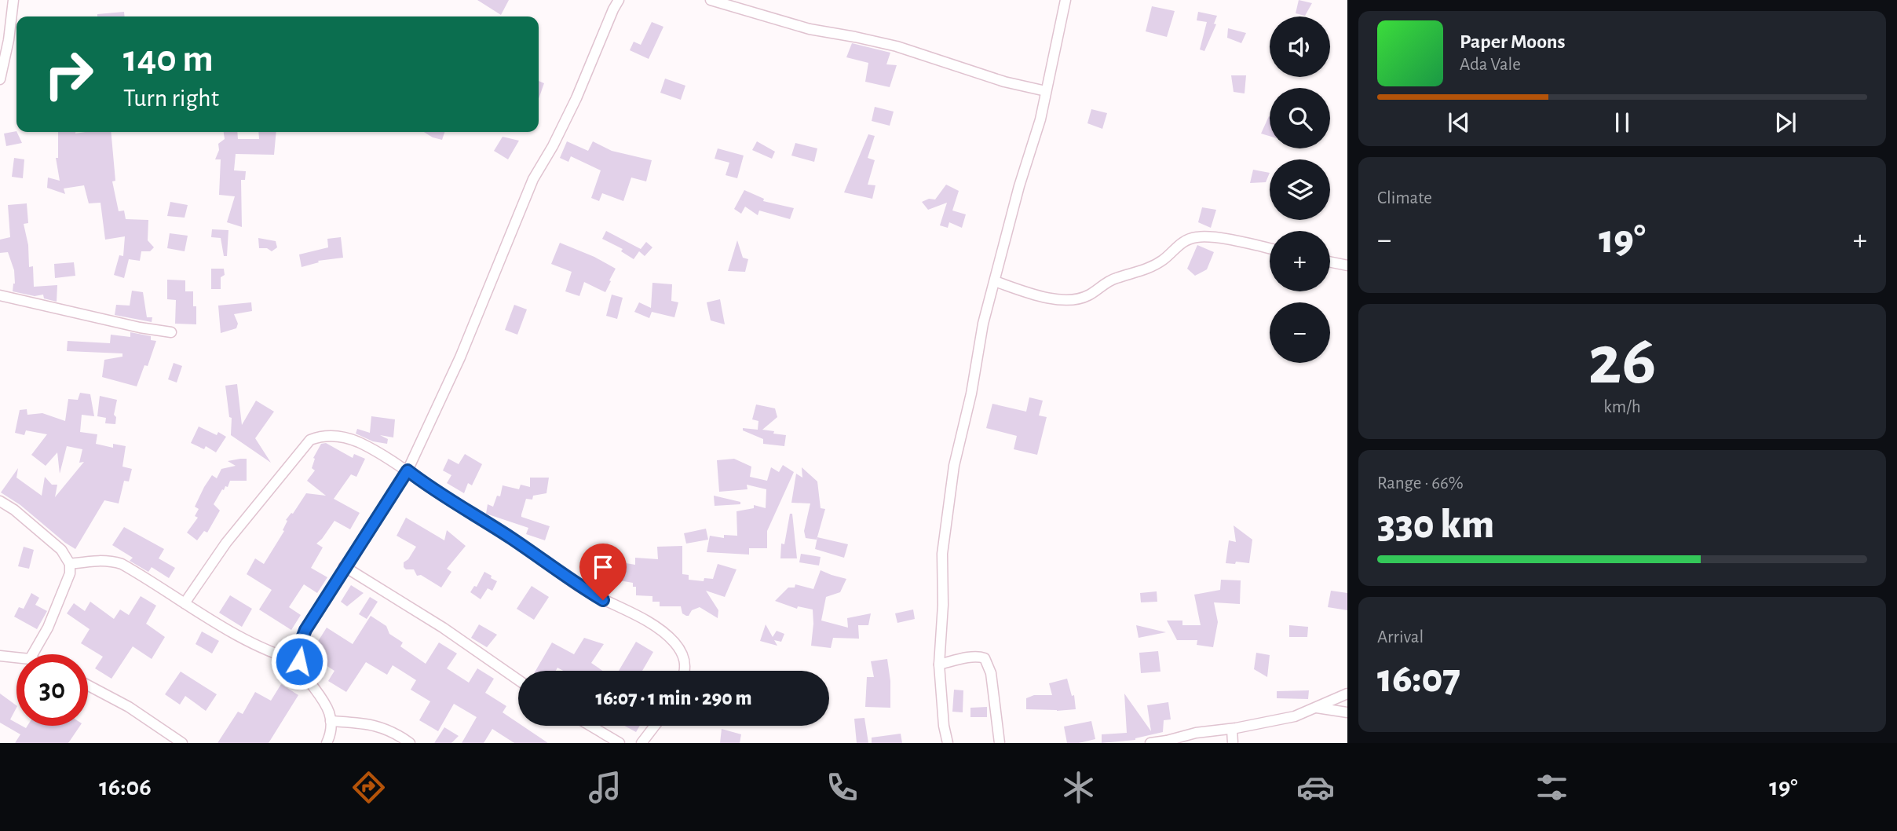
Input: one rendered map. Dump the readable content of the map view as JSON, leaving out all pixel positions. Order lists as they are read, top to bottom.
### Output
{
  "page": {
    "map_buttons": ["+", "−"],
    "turn": ["140 m", "Turn right"],
    "song": ["Paper Moons", "Ada Vale"],
    "tile": [
      "Climate",
      ["26", "km/h"],
      ["Range · 66%", "330 km"],
      ["Arrival", "16:07"]
    ],
    "heat": ["−", "19°", "+"],
    "limit": "30",
    "trip": "16:07 · 1 min · 290 m",
    "tabs": ["16:06", "19°"]
  }
}
